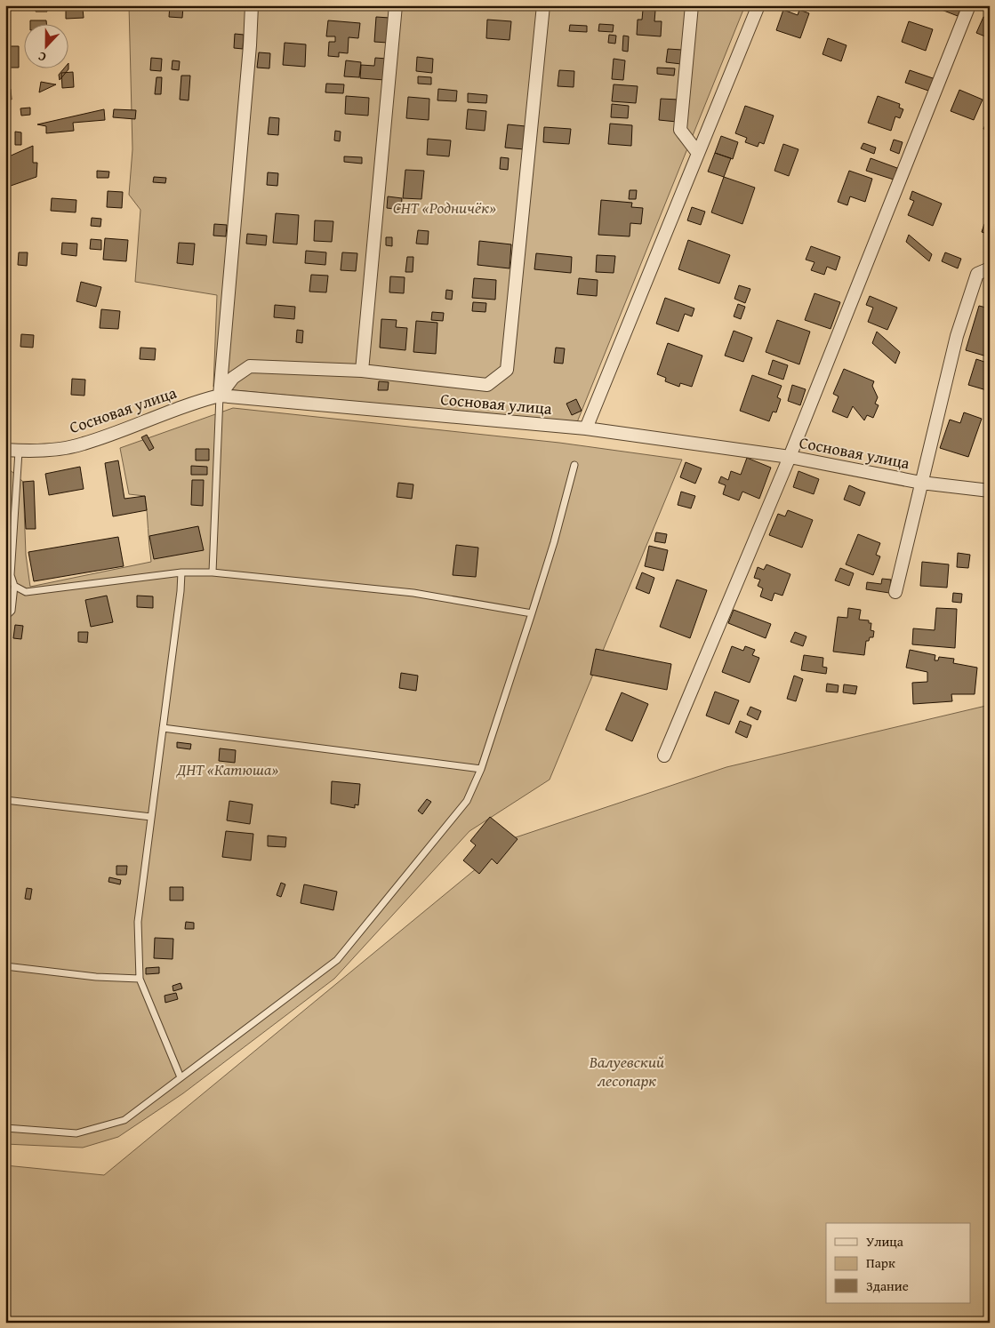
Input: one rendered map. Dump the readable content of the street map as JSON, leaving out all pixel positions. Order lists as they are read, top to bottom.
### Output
{
  "streets": {
    "street": ["Сосновая улица"]
  },
  "parks": ["СНТ «Родничёк»", "ДНТ «Катюша»", "Валуевский лесопарк"],
  "legend": ["Улица", "Парк", "Здание"],
  "north": "bottom"
}
